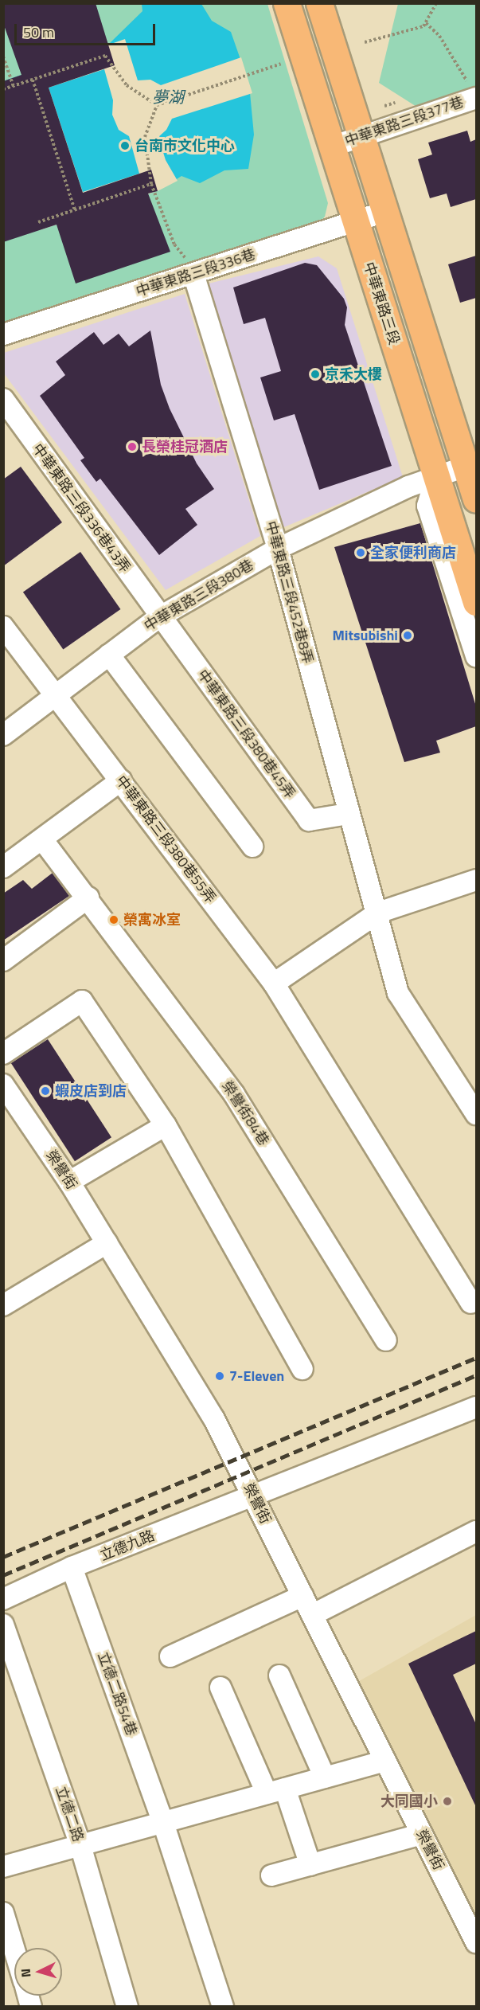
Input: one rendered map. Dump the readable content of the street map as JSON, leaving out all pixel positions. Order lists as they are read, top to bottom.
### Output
{
  "streets": {
    "main road": ["中華東路三段"],
    "street": [
      "中華東路三段377巷",
      "中華東路三段336巷",
      "中華東路三段336巷43弄",
      "中華東路三段452巷8弄",
      "中華東路三段380巷",
      "中華東路三段380巷45弄",
      "中華東路三段380巷55弄",
      "榮譽街84巷",
      "榮譽街",
      "立德九路",
      "立德二路54巷",
      "立德二路"
    ]
  },
  "crossings": [
    ["中華東路三段377巷", "中華東路三段"],
    ["中華東路三段336巷", "中華東路三段"],
    ["中華東路三段336巷", "中華東路三段452巷8弄"],
    ["中華東路三段", "中華東路三段380巷"],
    ["中華東路三段336巷43弄", "中華東路三段380巷"],
    ["中華東路三段336巷43弄", "中華東路三段380巷45弄"],
    ["中華東路三段452巷8弄", "中華東路三段380巷"],
    ["中華東路三段452巷8弄", "中華東路三段380巷45弄"],
    ["中華東路三段380巷", "中華東路三段380巷45弄"],
    ["中華東路三段380巷", "中華東路三段380巷55弄"],
    ["榮譽街", "立德九路"],
    ["立德九路", "立德二路54巷"]
  ],
  "water": ["夢湖"],
  "places": [
    "台南市文化中心",
    "京禾大樓",
    "長榮桂冠酒店",
    "全家便利商店",
    "Mitsubishi",
    "榮寓冰室",
    "蝦皮店到店",
    "7-Eleven",
    "大同國小"
  ],
  "scale_bar": "50 m",
  "north": "left"
}
